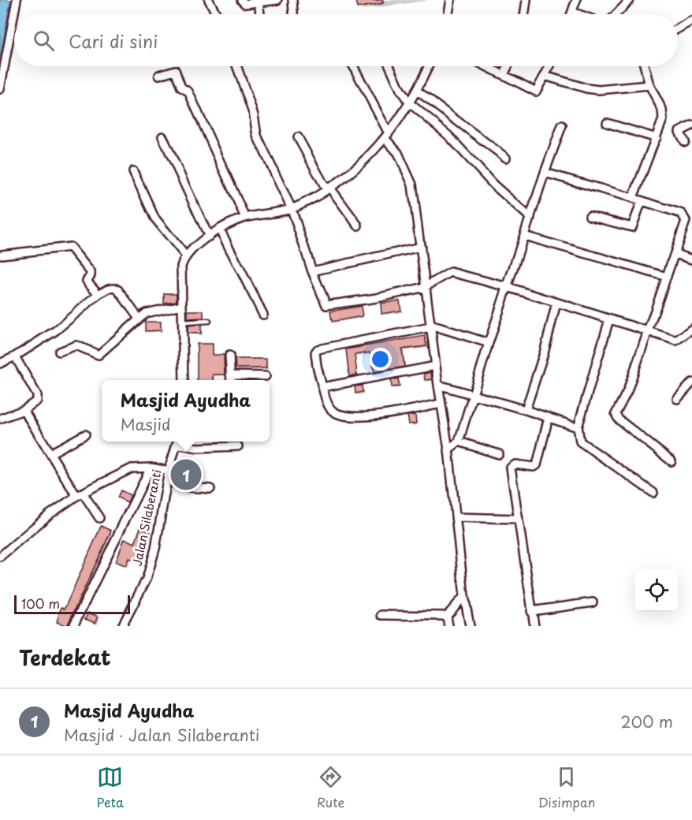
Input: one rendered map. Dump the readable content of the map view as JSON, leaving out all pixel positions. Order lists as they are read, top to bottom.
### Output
{
  "streets": {
    "street": ["Jalan Silaberanti"]
  },
  "scale_bar": "100 m",
  "page": {
    "search": "Cari di sini",
    "popup": ["Masjid Ayudha", "Masjid"],
    "pins": "1",
    "scale": "100 m",
    "heading": "Terdekat",
    "list": [
      {
        "mark": "1",
        "name": "Masjid Ayudha",
        "note": "Masjid · Jalan Silaberanti",
        "value": "200 m"
      }
    ],
    "nav": ["Peta", "Rute", "Disimpan"]
  }
}
